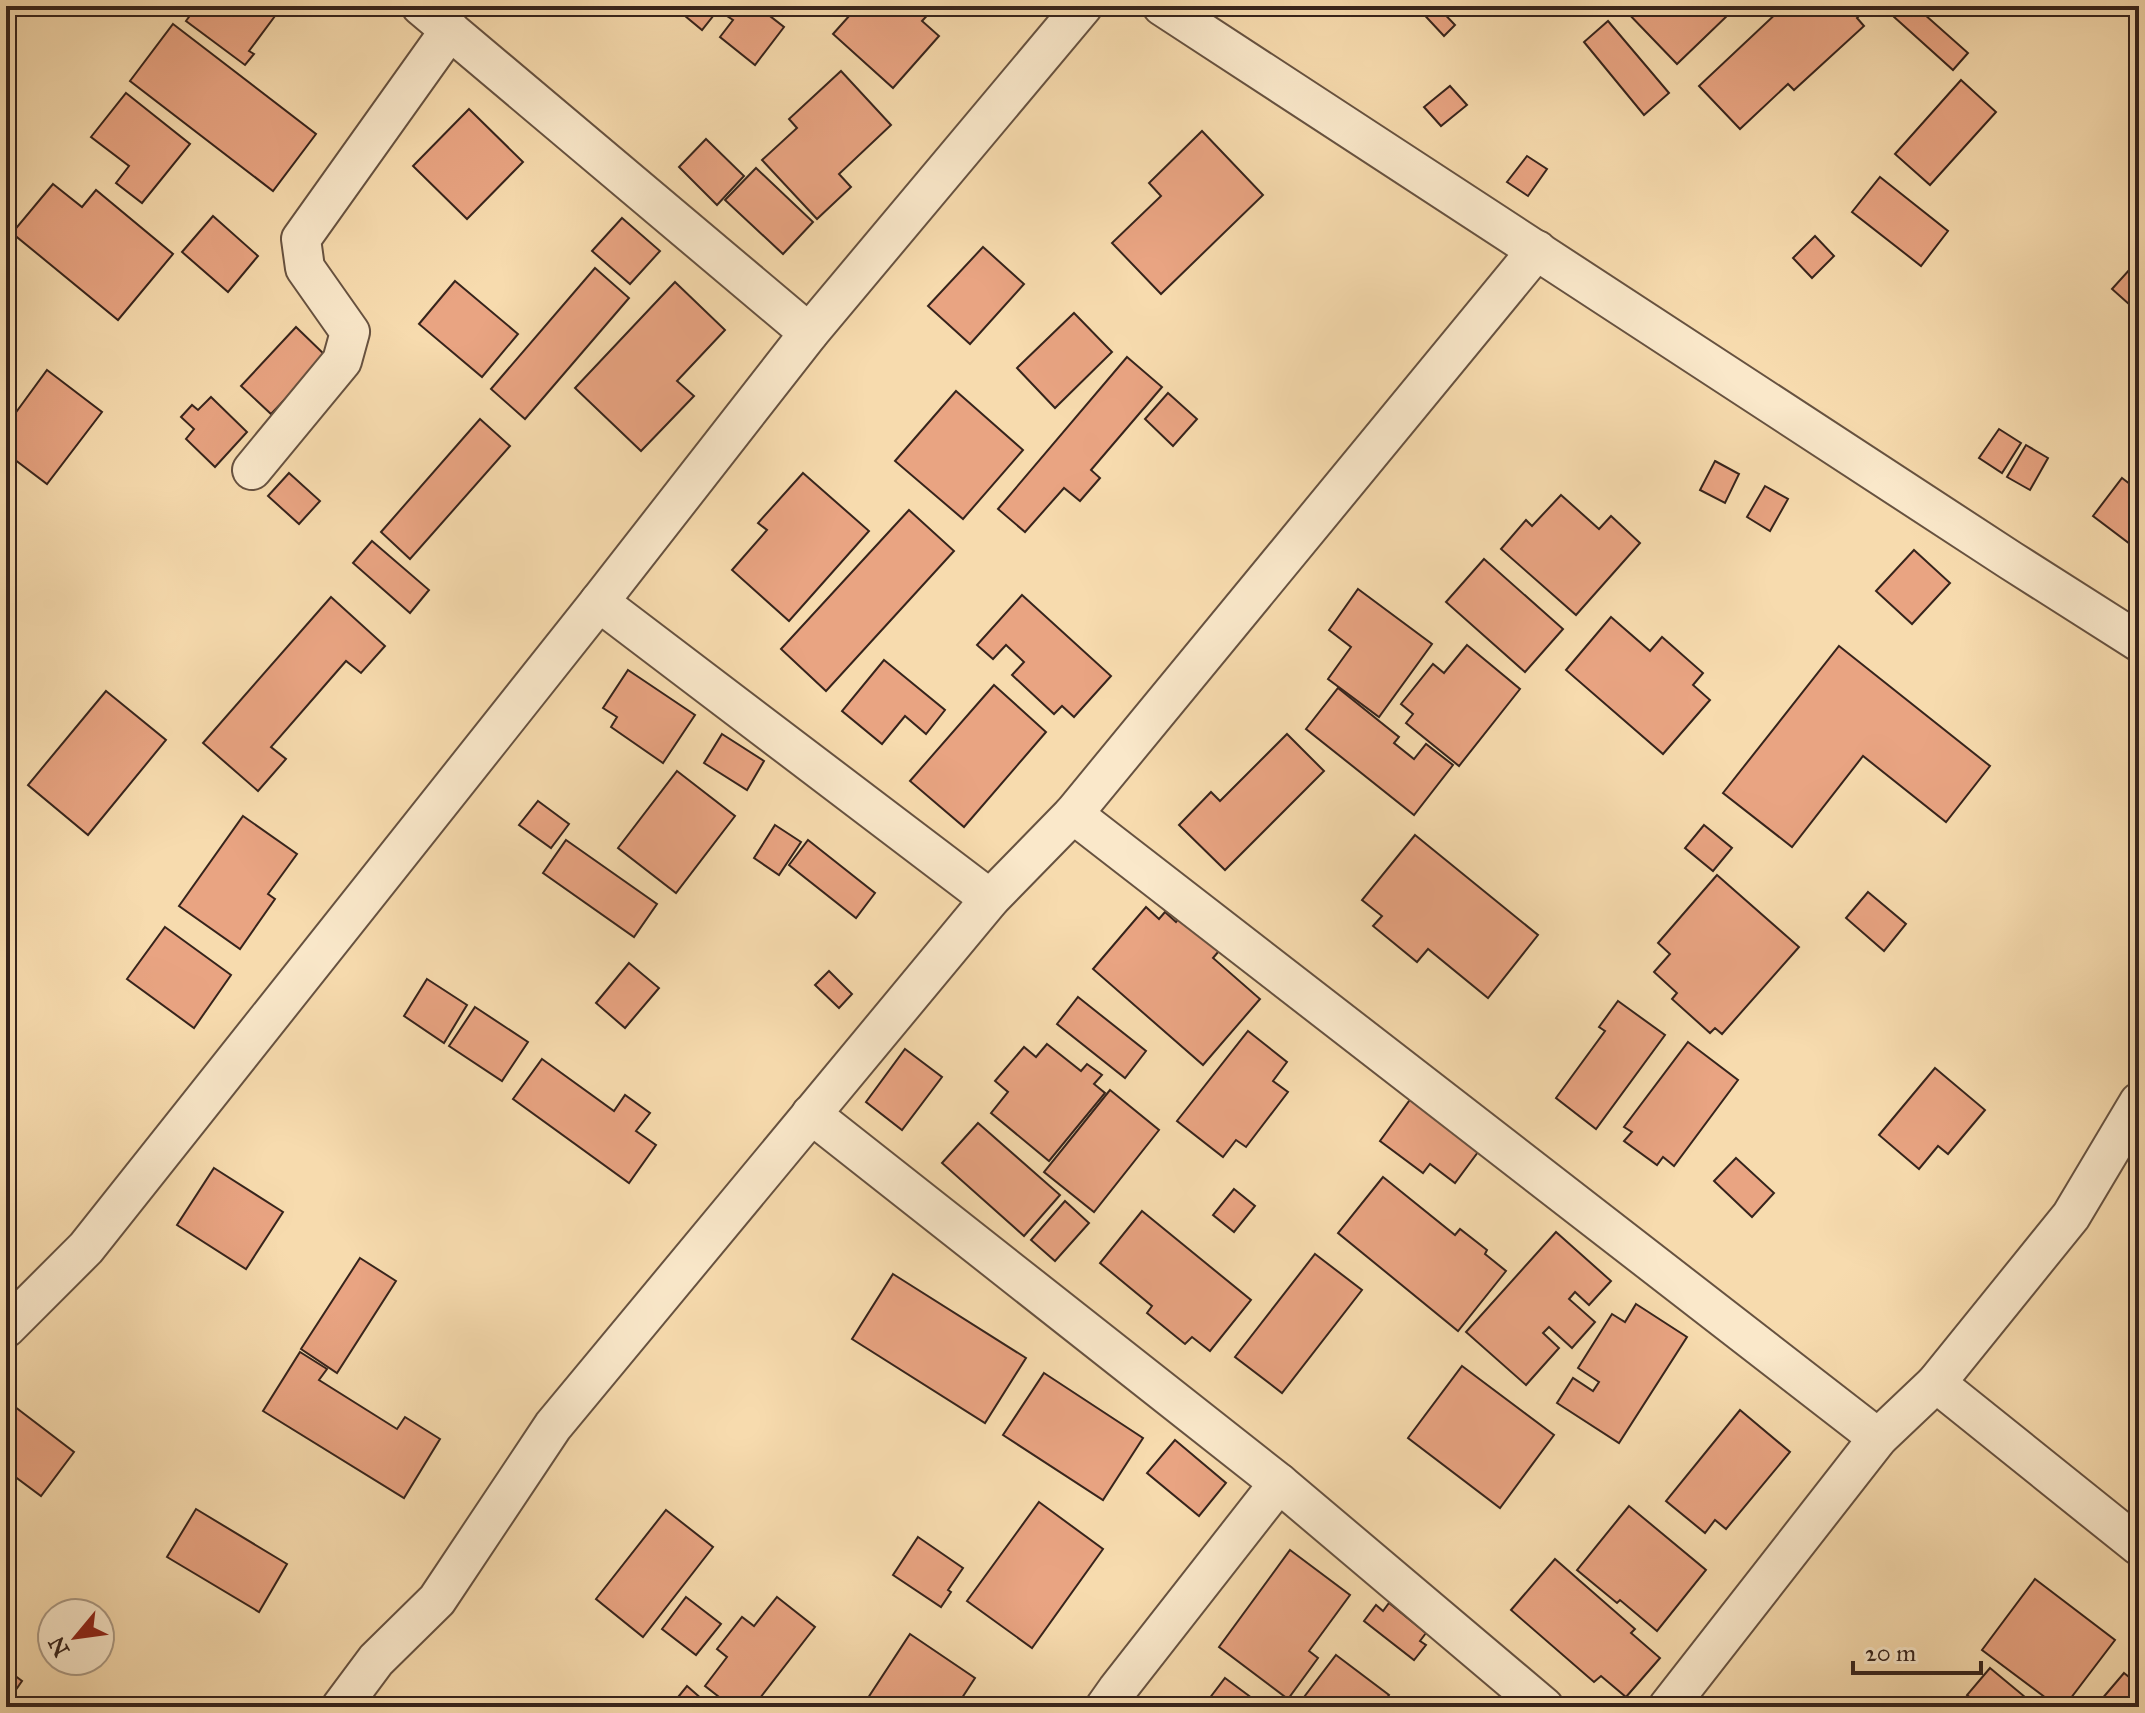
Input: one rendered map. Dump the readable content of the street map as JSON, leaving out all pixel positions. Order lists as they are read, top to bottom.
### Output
{
  "scale_bar": "20 m",
  "north": "bottom left"
}
